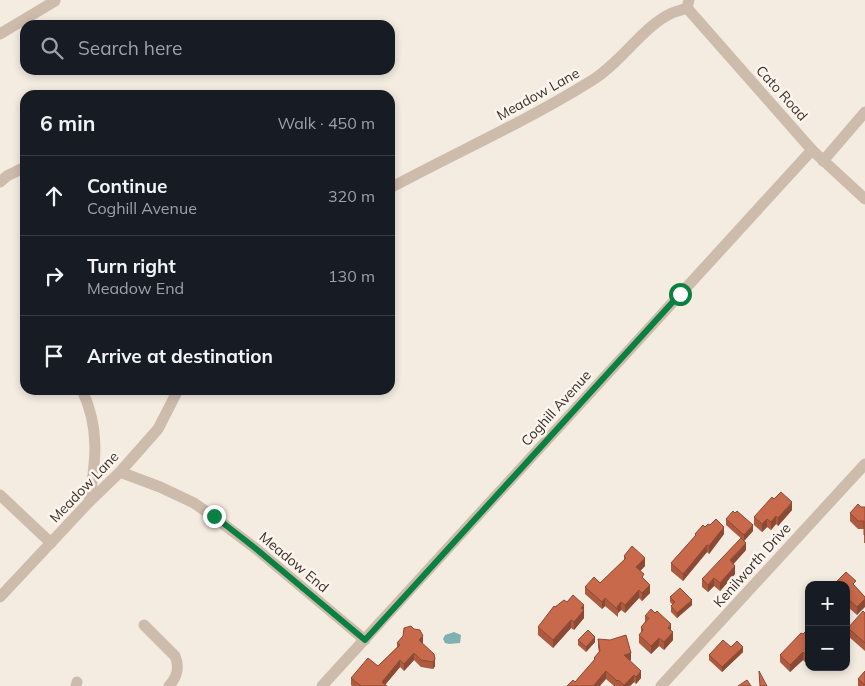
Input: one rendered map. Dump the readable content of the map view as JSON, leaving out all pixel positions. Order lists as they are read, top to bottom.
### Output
{
  "streets": {
    "street": [
      "Cato Road",
      "Meadow Lane",
      "Coghill Avenue",
      "Meadow End",
      "Kenilworth Drive"
    ]
  },
  "crossings": [
    ["Cato Road", "Meadow Lane"],
    ["Cato Road", "Coghill Avenue"],
    ["Meadow Lane", "Meadow End"],
    ["Coghill Avenue", "Meadow End"]
  ],
  "page": {
    "search": "Search here",
    "heading": ["6 min", "Walk · 450 m"],
    "list": [
      ["Continue", "Coghill Avenue", "320 m"],
      ["Turn right", "Meadow End", "130 m"],
      "Arrive at destination"
    ],
    "map_buttons": ["+", "−"]
  }
}
